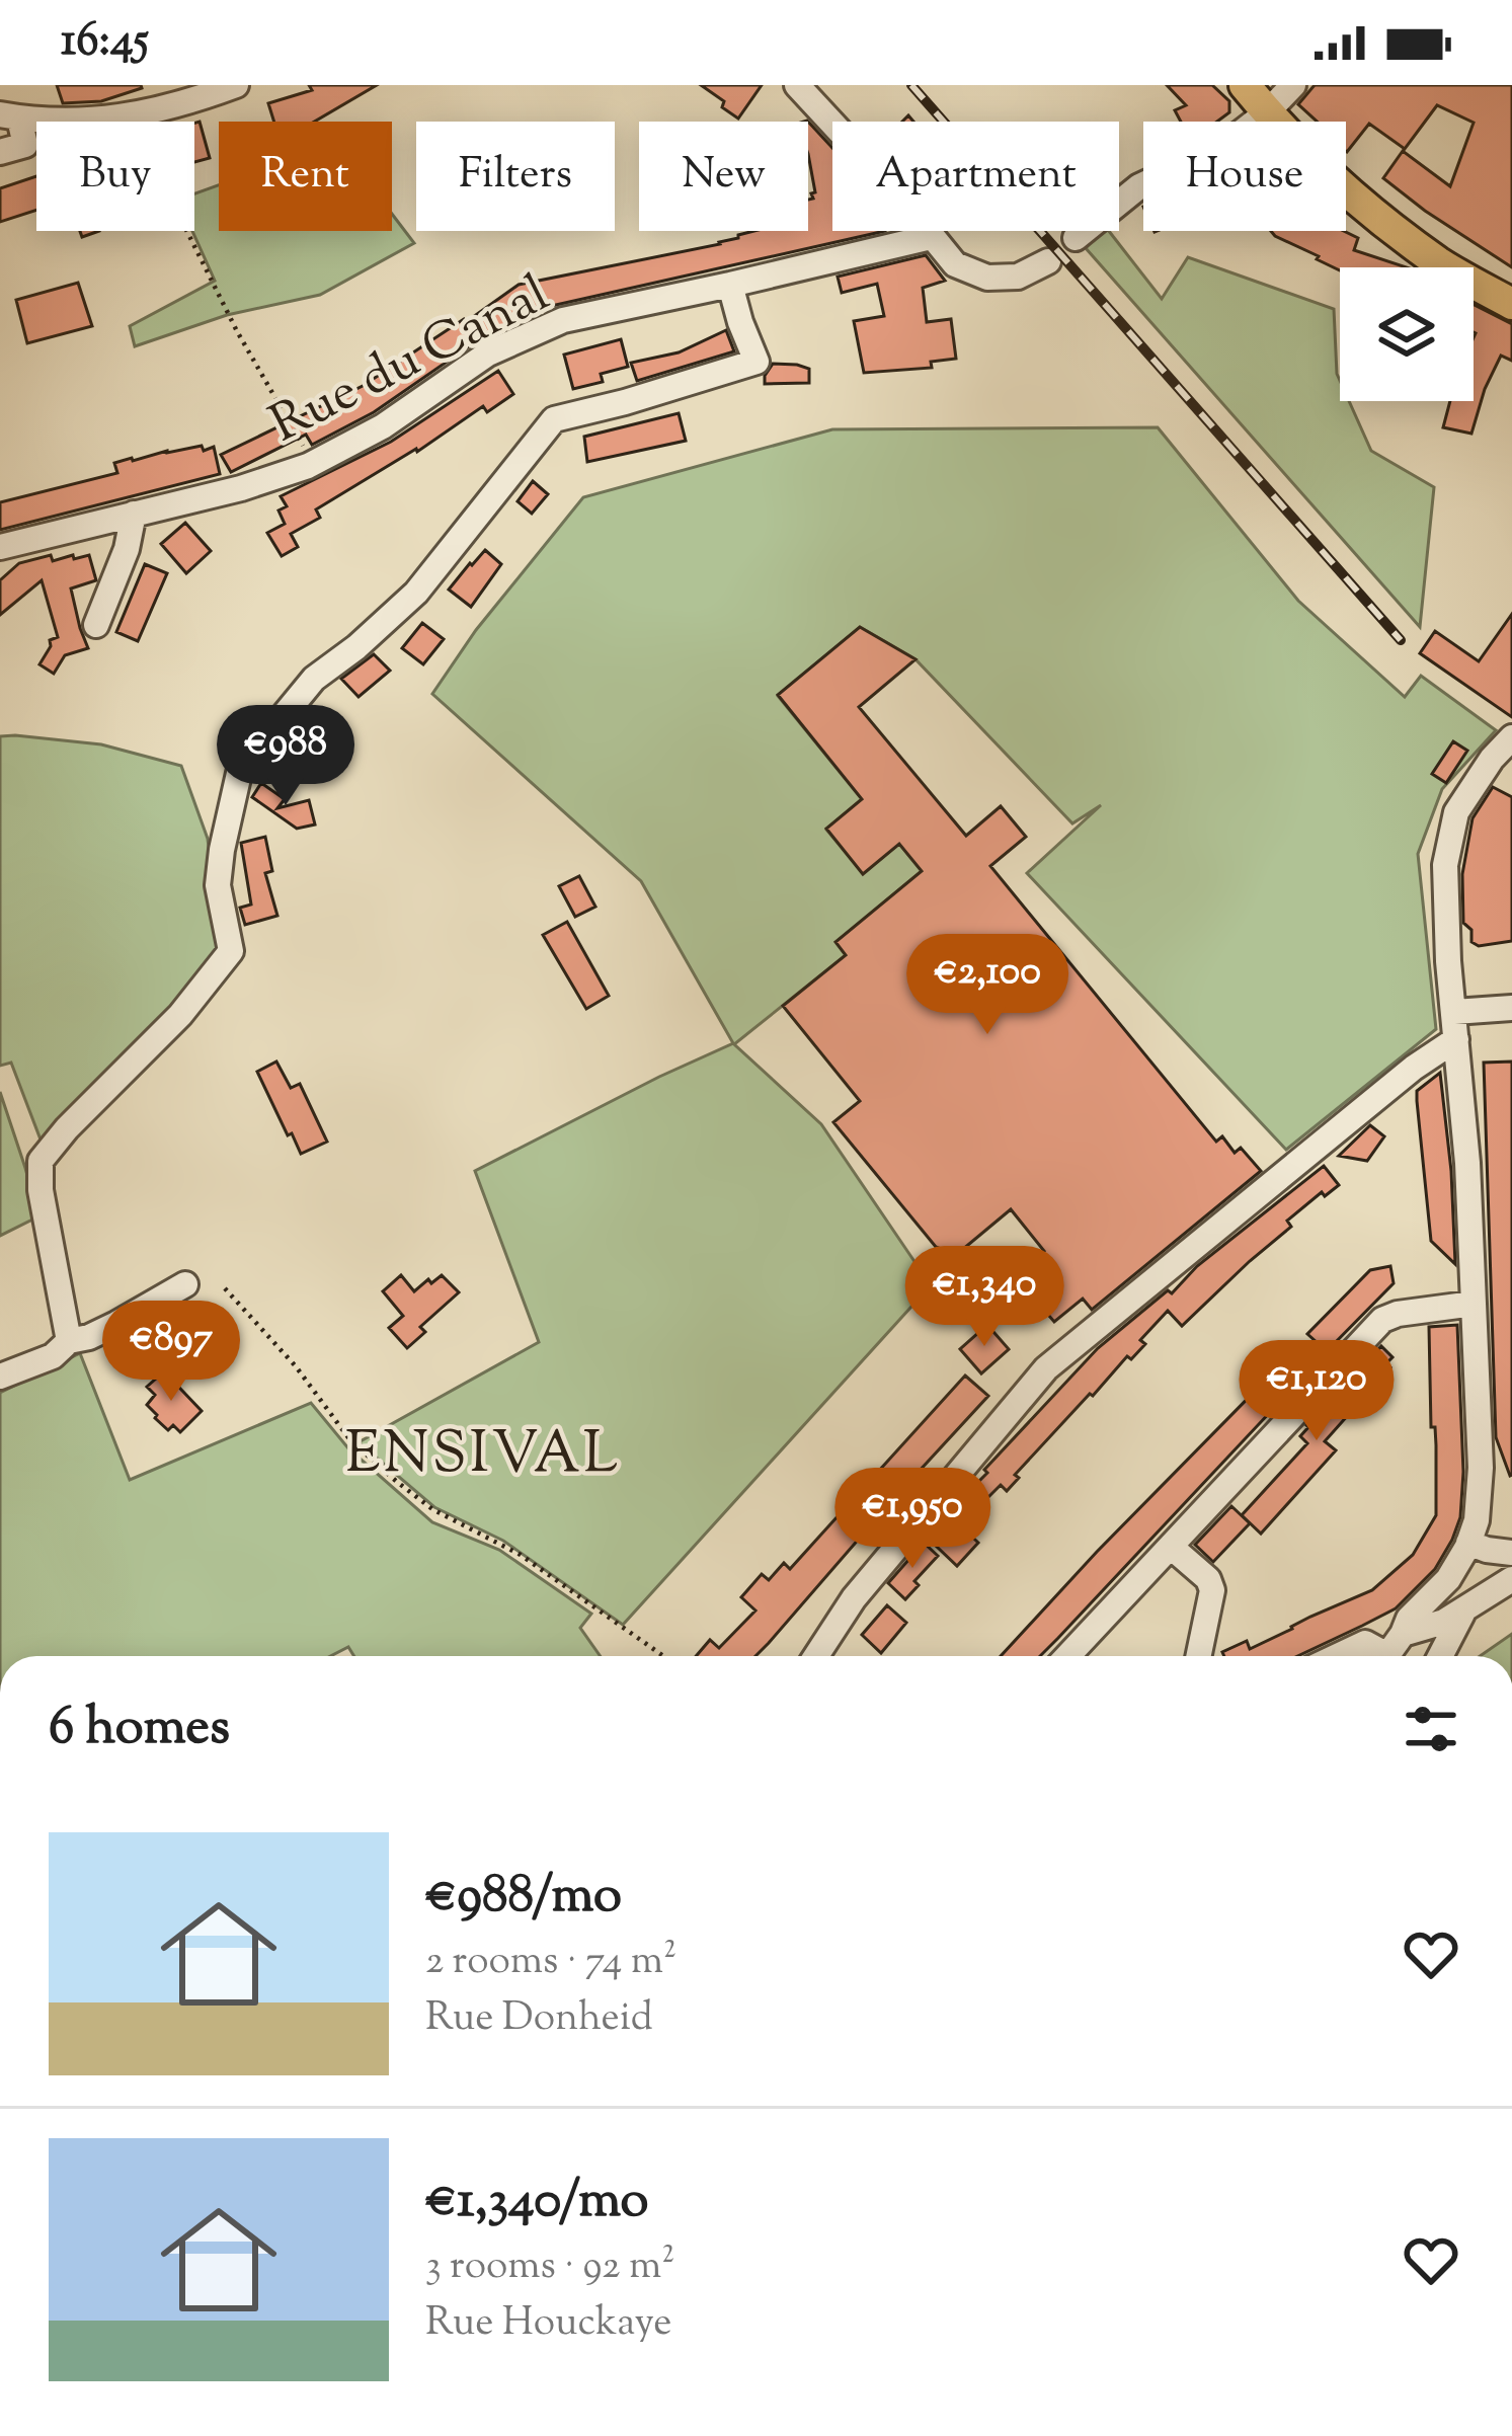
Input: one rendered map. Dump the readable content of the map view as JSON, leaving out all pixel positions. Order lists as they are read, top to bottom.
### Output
{
  "streets": {
    "street": ["Rue du Canal"]
  },
  "districts": ["ENSIVAL"],
  "page": {
    "status": "16:45",
    "chip": [
      "Buy",
      "Rent",
      "Filters",
      "New",
      "Apartment",
      "House"
    ],
    "price": [
      "€988",
      "€2,100",
      "€1,340",
      "€897",
      "€1,120",
      "€1,950"
    ],
    "heading": "6 homes",
    "list": [
      {
        "name": "€988/mo",
        "note": "2 rooms · 74 m² · Rue Donheid"
      },
      {
        "name": "€1,340/mo",
        "note": "3 rooms · 92 m² · Rue Houckaye"
      }
    ]
  }
}
